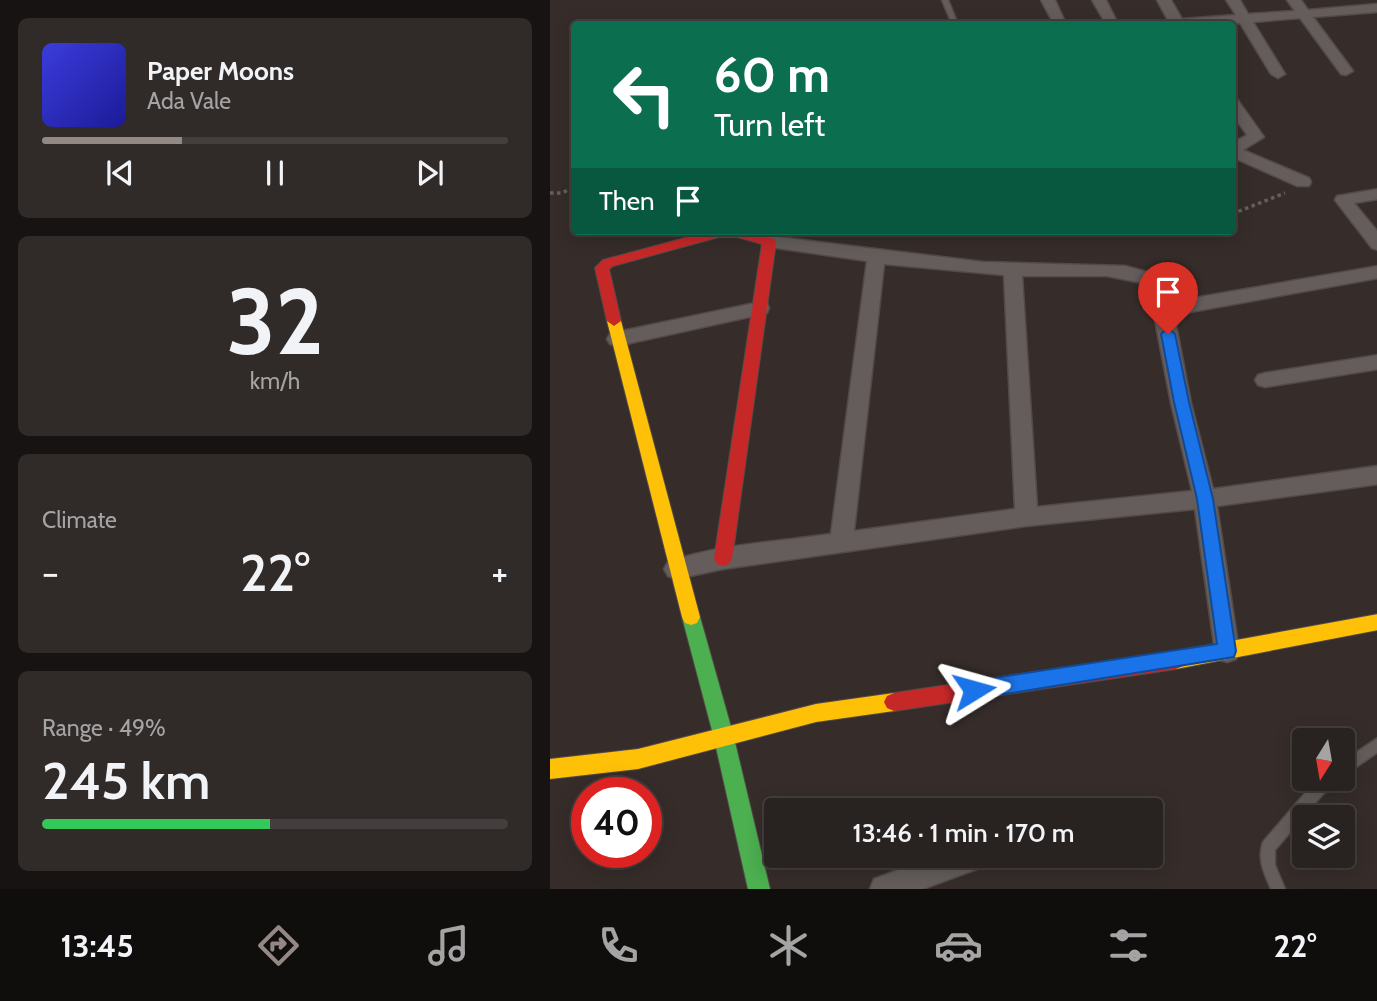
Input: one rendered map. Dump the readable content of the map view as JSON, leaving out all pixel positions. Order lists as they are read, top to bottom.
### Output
{
  "north": "bottom",
  "page": {
    "turn": ["60 m", "Turn left"],
    "song": ["Paper Moons", "Ada Vale"],
    "then": "Then",
    "tile": [
      ["32", "km/h"],
      "Climate",
      ["Range · 49%", "245 km"]
    ],
    "heat": ["−", "22°", "+"],
    "limit": "40",
    "trip": "13:46 · 1 min · 170 m",
    "tabs": ["13:45", "22°"]
  }
}
